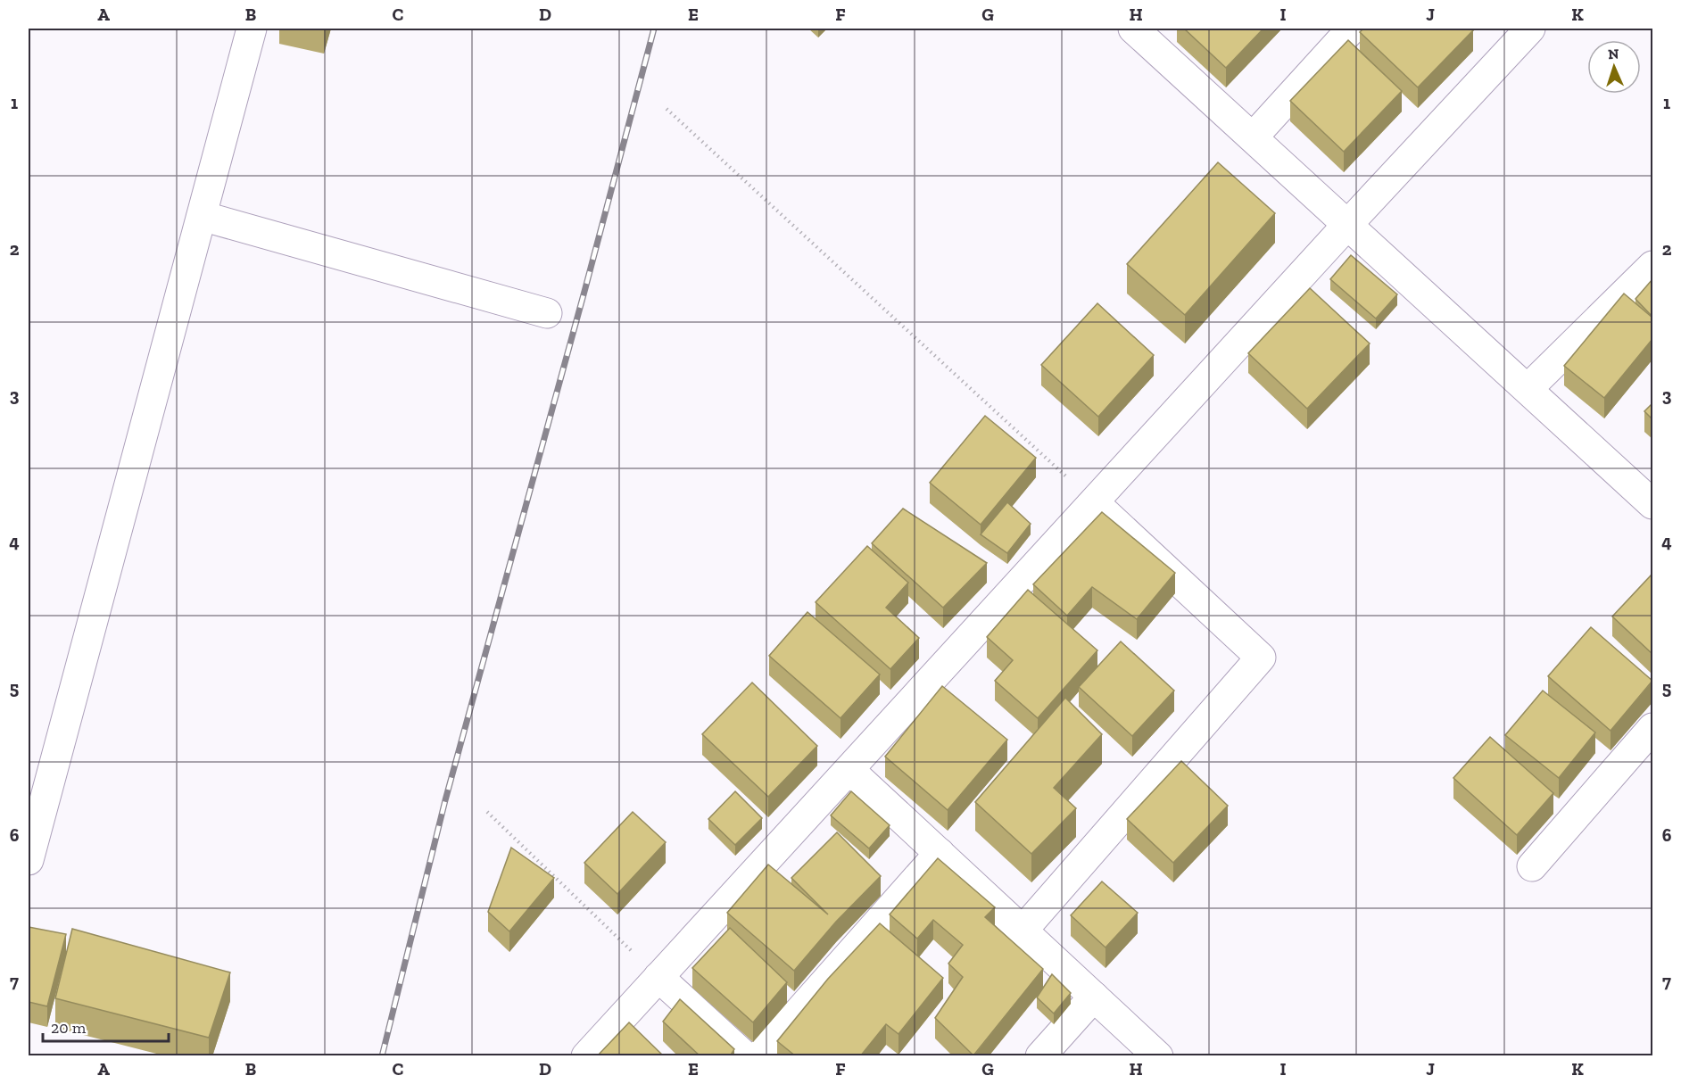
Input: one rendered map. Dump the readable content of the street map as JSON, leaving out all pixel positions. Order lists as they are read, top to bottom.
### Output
{
  "scale_bar": "20 m",
  "north": "top",
  "grid": {
    "columns": [
      "A",
      "B",
      "C",
      "D",
      "E",
      "F",
      "G",
      "H",
      "I",
      "J",
      "K"
    ],
    "rows": [
      "1",
      "2",
      "3",
      "4",
      "5",
      "6",
      "7"
    ]
  }
}
